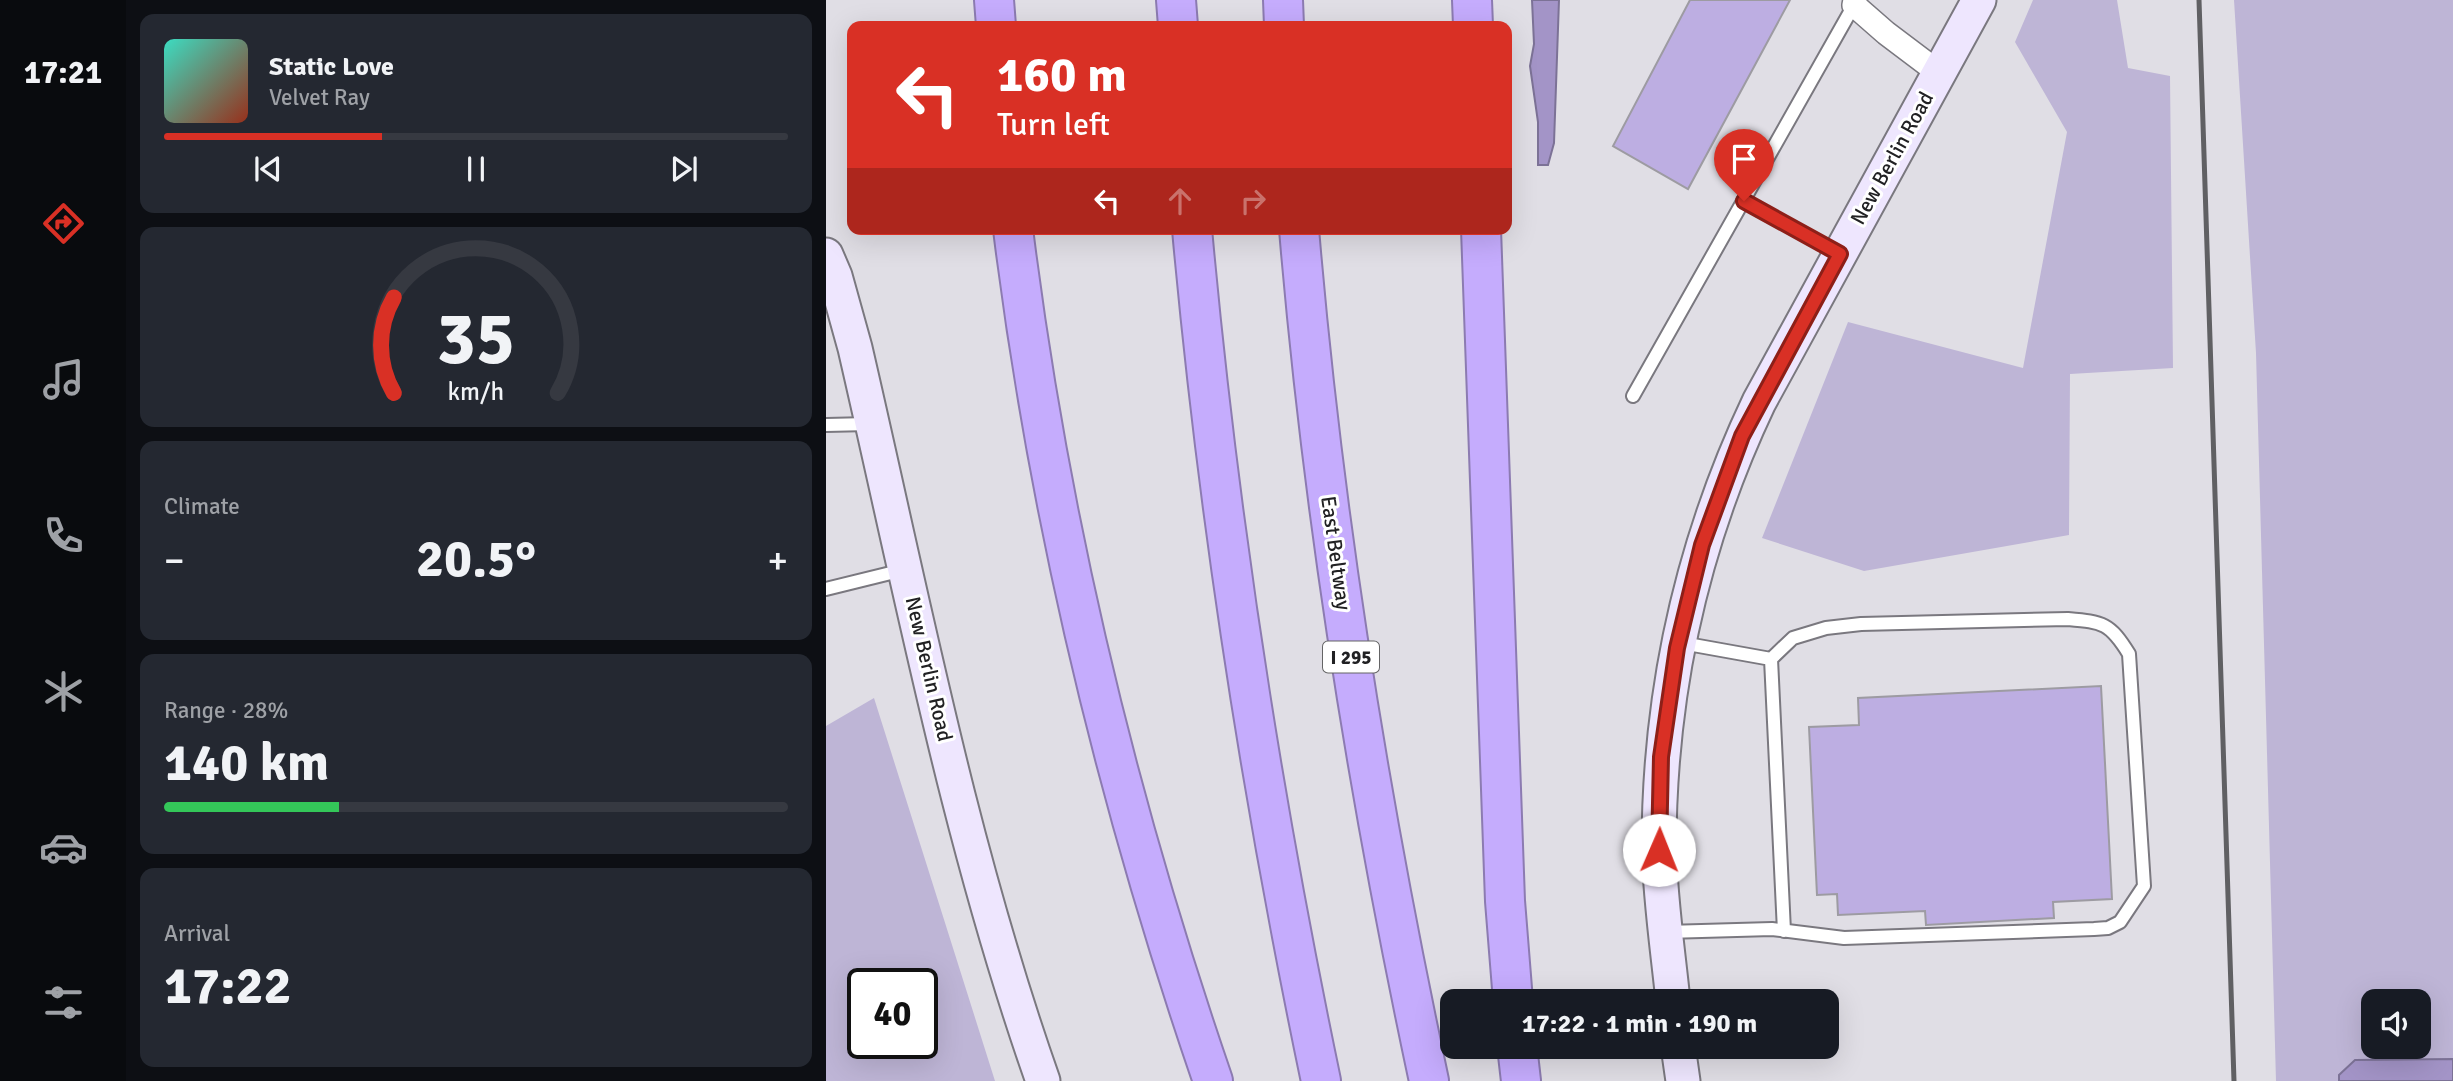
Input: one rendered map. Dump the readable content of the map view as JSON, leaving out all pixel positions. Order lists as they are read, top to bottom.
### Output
{
  "streets": {
    "highway": ["East Beltway", "I 295"],
    "street": ["New Berlin Road"]
  },
  "page": {
    "tabs": "17:21",
    "turn": ["160 m", "Turn left"],
    "song": ["Static Love", "Velvet Ray"],
    "tile": [
      "Climate",
      ["Range · 28%", "140 km"],
      ["Arrival", "17:22"]
    ],
    "heat": ["−", "20.5°", "+"],
    "limit": "40",
    "trip": "17:22 · 1 min · 190 m",
    "gauge": ["35", "km/h"]
  }
}
